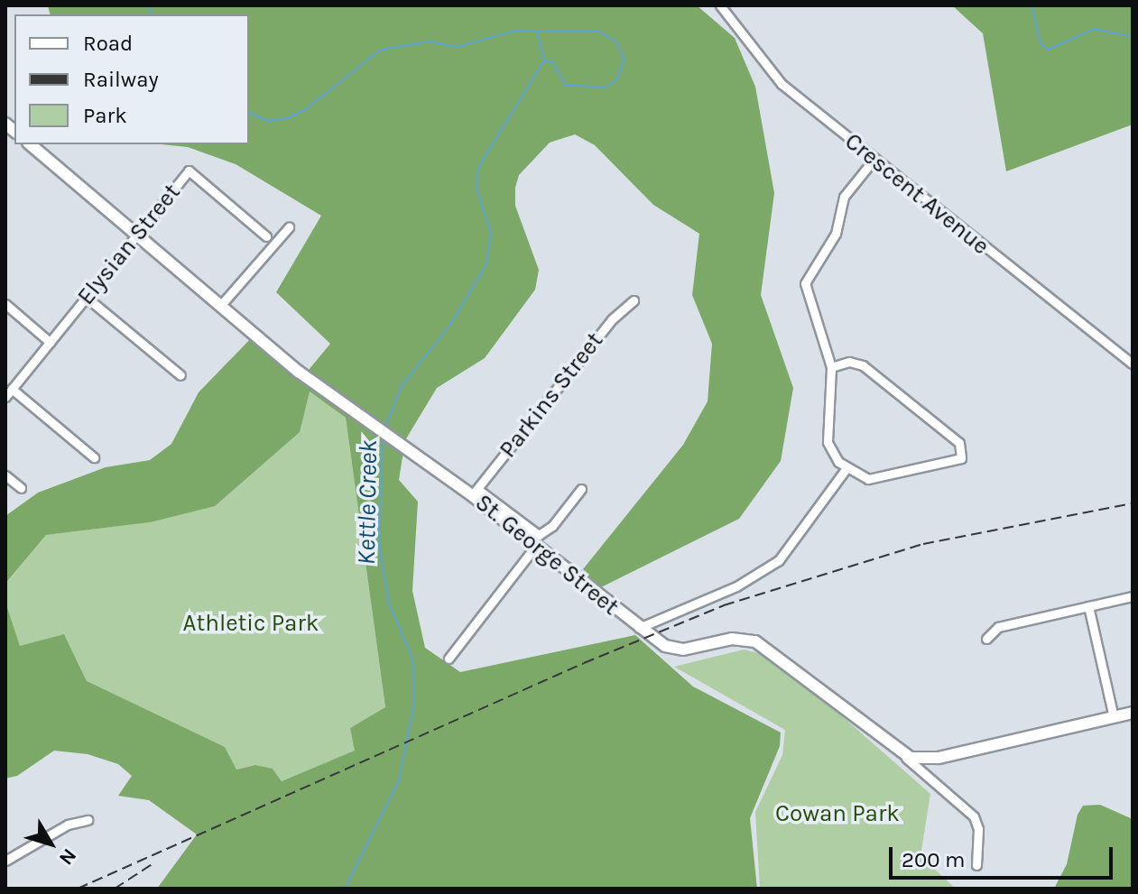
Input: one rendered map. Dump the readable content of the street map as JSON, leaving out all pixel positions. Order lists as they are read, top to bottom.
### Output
{
  "streets": {
    "street": [
      "Crescent Avenue",
      "Elysian Street",
      "Parkins Street",
      "St. George Street"
    ]
  },
  "crossings": [
    ["Elysian Street", "St. George Street"],
    ["Parkins Street", "St. George Street"]
  ],
  "water": ["Kettle Creek"],
  "parks": ["Athletic Park", "Cowan Park"],
  "legend": ["Road", "Railway", "Park"],
  "scale_bar": "200 m",
  "north": "bottom right"
}
